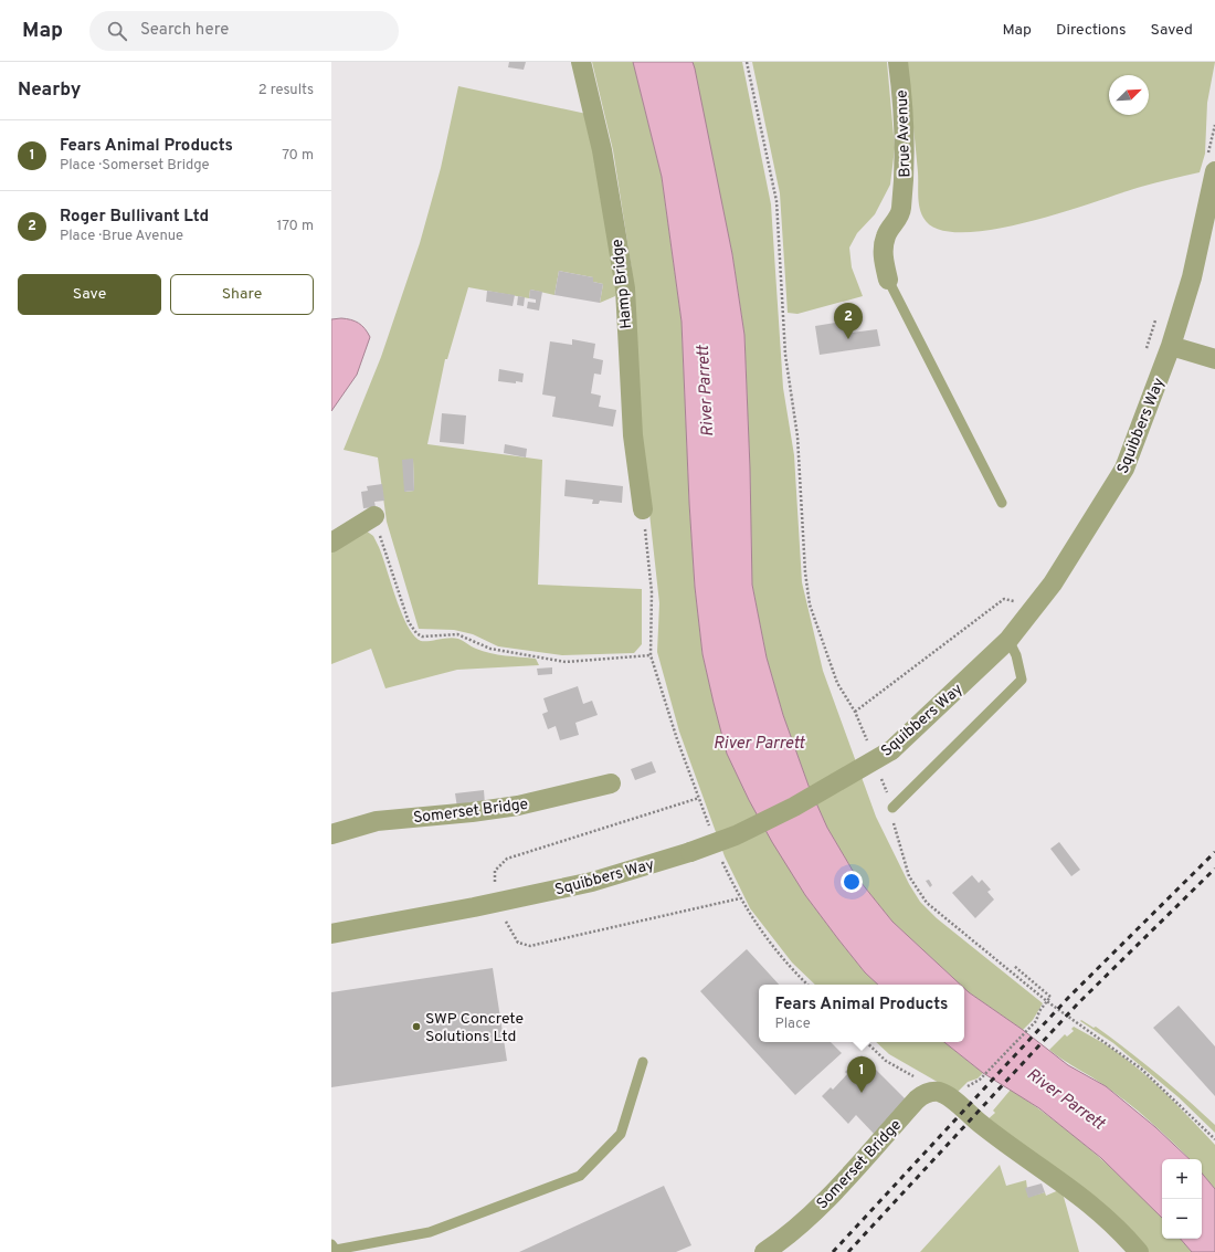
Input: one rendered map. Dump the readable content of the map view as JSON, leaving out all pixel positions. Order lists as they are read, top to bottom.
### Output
{
  "streets": {
    "street": [
      "Brue Avenue",
      "Hamp Bridge",
      "Squibbers Way",
      "Somerset Bridge"
    ]
  },
  "water": ["River Parrett"],
  "places": ["SWP Concrete Solutions Ltd"],
  "north": "top right",
  "page": {
    "header": "Map",
    "search": "Search here",
    "nav": ["Map", "Directions", "Saved"],
    "heading": ["Nearby", "2 results"],
    "list": [
      {
        "mark": "1",
        "name": "Fears Animal Products",
        "note": "Place · Somerset Bridge",
        "value": "70 m"
      },
      {
        "mark": "2",
        "name": "Roger Bullivant Ltd",
        "note": "Place · Brue Avenue",
        "value": "170 m"
      }
    ],
    "buttons": ["Save", "Share"],
    "pins": ["2", "1"],
    "popup": ["Fears Animal Products", "Place"],
    "map_buttons": ["+", "−"]
  }
}
